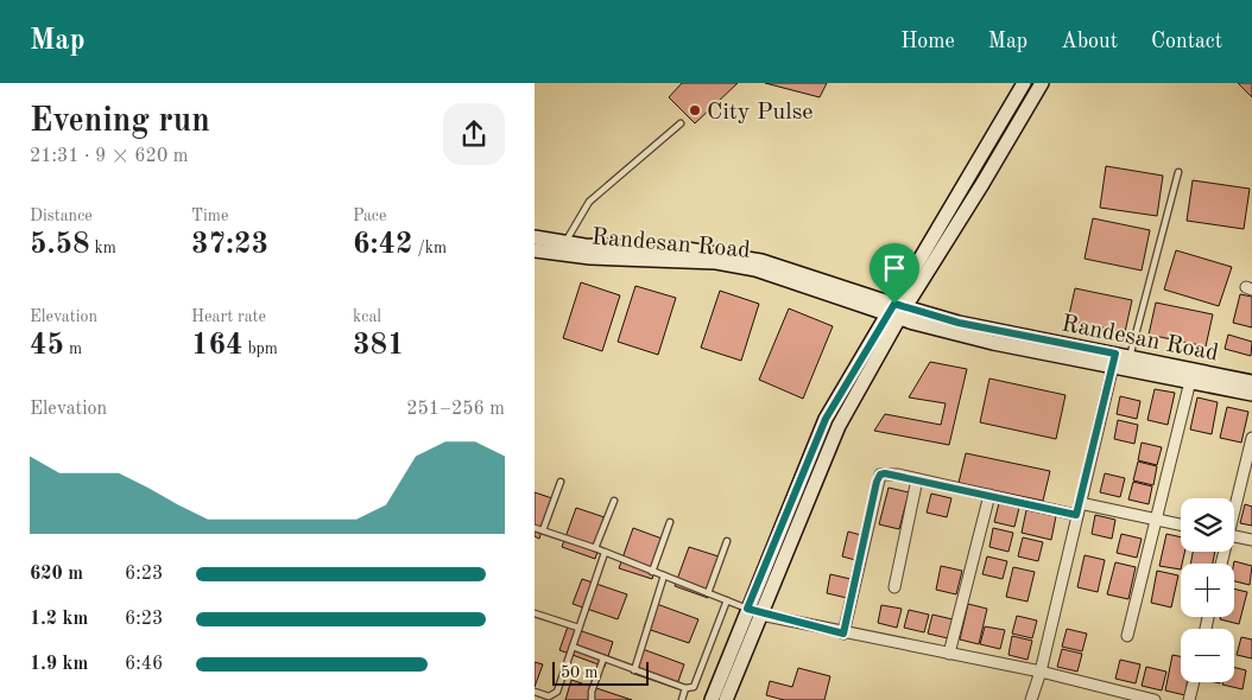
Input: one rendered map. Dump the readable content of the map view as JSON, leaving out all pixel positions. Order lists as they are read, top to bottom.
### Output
{
  "streets": {
    "street": ["Randesan Road"]
  },
  "places": ["City Pulse"],
  "scale_bar": "50 m",
  "page": {
    "header": "Map",
    "nav": [
      "Home",
      "Map",
      "About",
      "Contact"
    ],
    "heading": ["Evening run", "21:31 · 9 × 620 m"],
    "stats": [
      ["Distance", "5.58 km"],
      ["Time", "37:23"],
      ["Pace", "6:42 /km"],
      ["Elevation", "45 m"],
      ["Heart rate", "164 bpm"],
      ["kcal", "381"]
    ],
    "chart": ["Elevation", "251–256 m"],
    "map_buttons": ["+", "−"],
    "list": [
      {
        "name": "620 m",
        "note": "6:23"
      },
      {
        "name": "1.2 km",
        "note": "6:23"
      },
      {
        "name": "1.9 km",
        "note": "6:46"
      }
    ],
    "scale": "50 m"
  }
}
